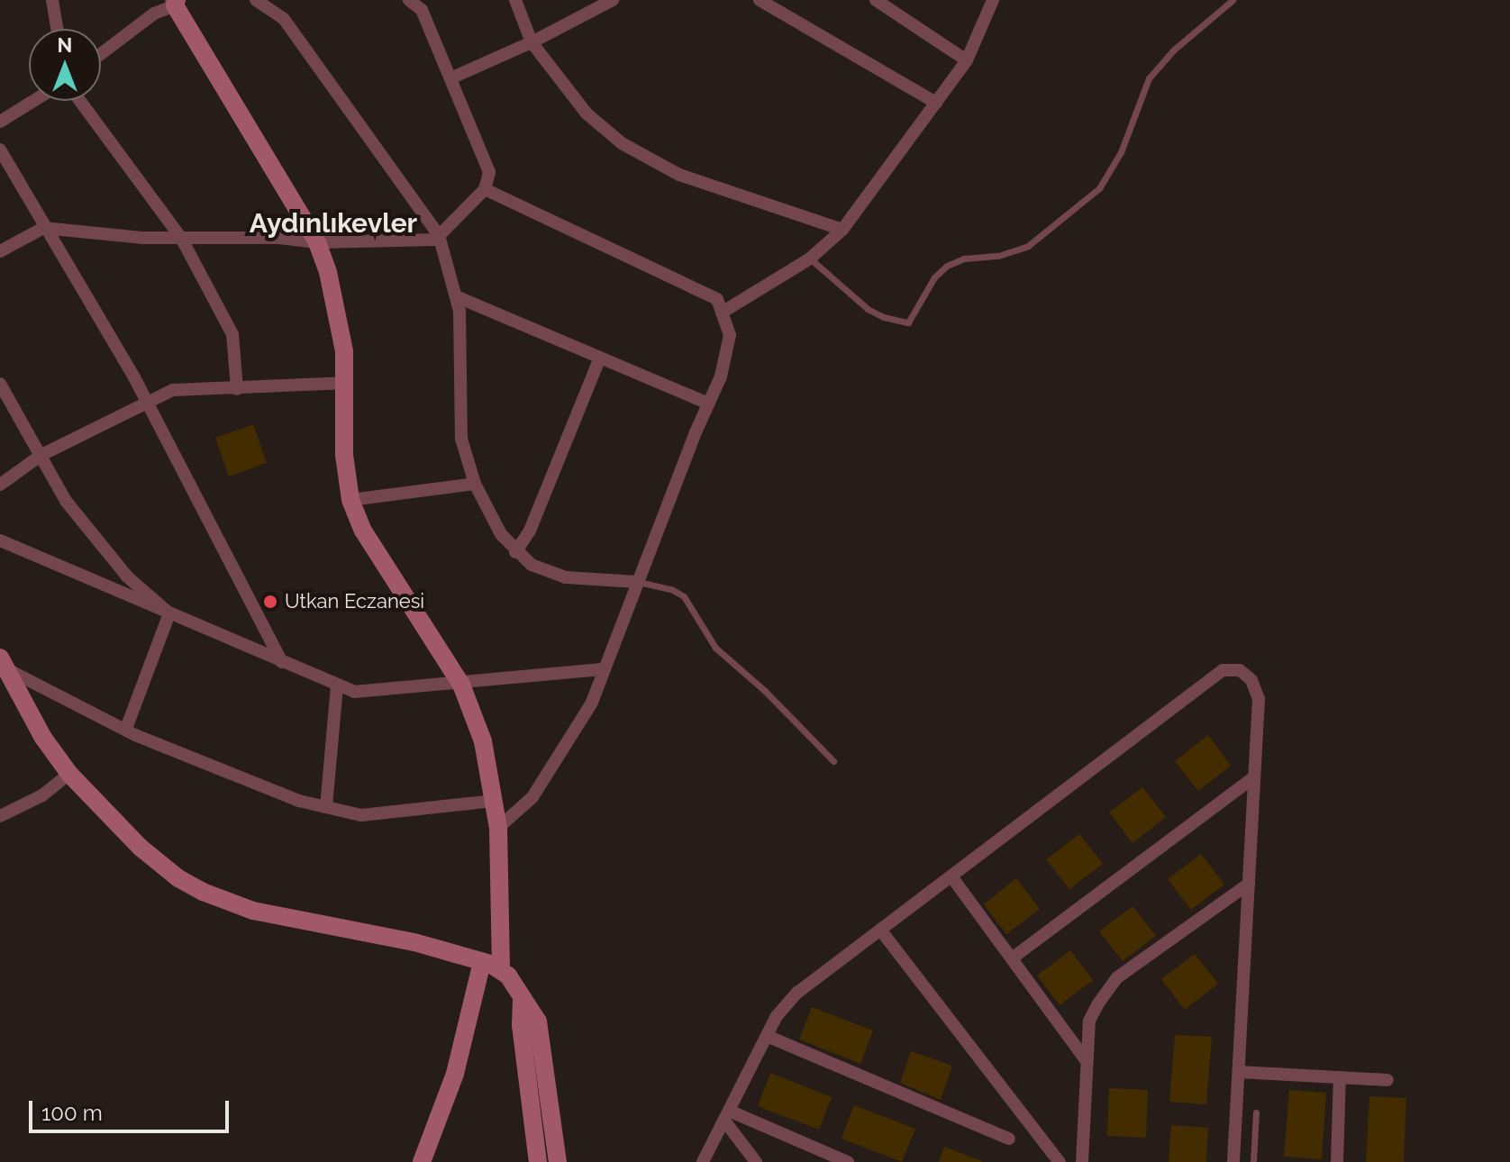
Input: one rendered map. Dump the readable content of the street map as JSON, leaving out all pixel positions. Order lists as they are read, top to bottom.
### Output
{
  "districts": ["Aydınlıkevler"],
  "places": ["Utkan Eczanesi"],
  "scale_bar": "100 m",
  "north": "top"
}
